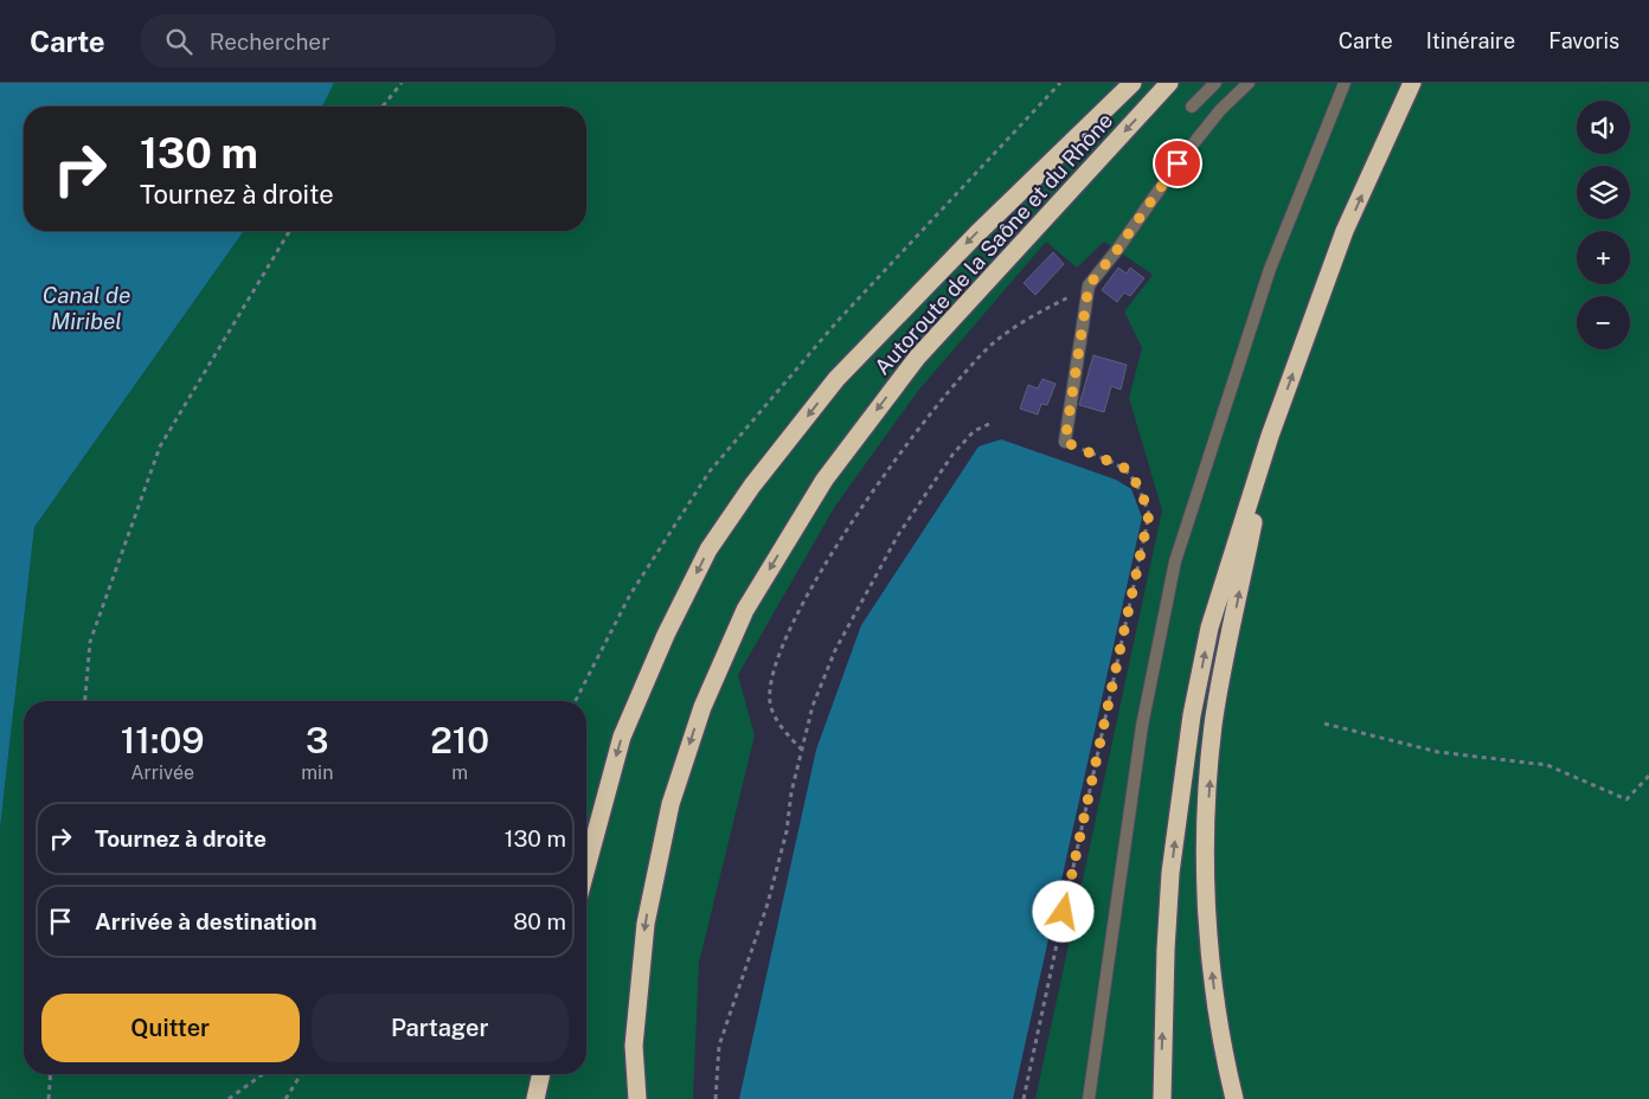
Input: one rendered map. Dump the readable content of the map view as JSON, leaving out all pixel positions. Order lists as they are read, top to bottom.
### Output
{
  "streets": {
    "highway": ["Autoroute de la Saône et du Rhône"]
  },
  "water": ["Canal de Miribel"],
  "page": {
    "header": "Carte",
    "search": "Rechercher",
    "nav": ["Carte", "Itinéraire", "Favoris"],
    "map_buttons": ["+", "−"],
    "turn": ["130 m", "Tournez à droite"],
    "eta": [
      "11:09",
      "Arrivée",
      "3",
      "min",
      "210",
      "m"
    ],
    "list": [
      {
        "name": "Tournez à droite",
        "value": "130 m"
      },
      {
        "name": "Arrivée à destination",
        "value": "80 m"
      }
    ],
    "buttons": ["Quitter", "Partager"]
  }
}
